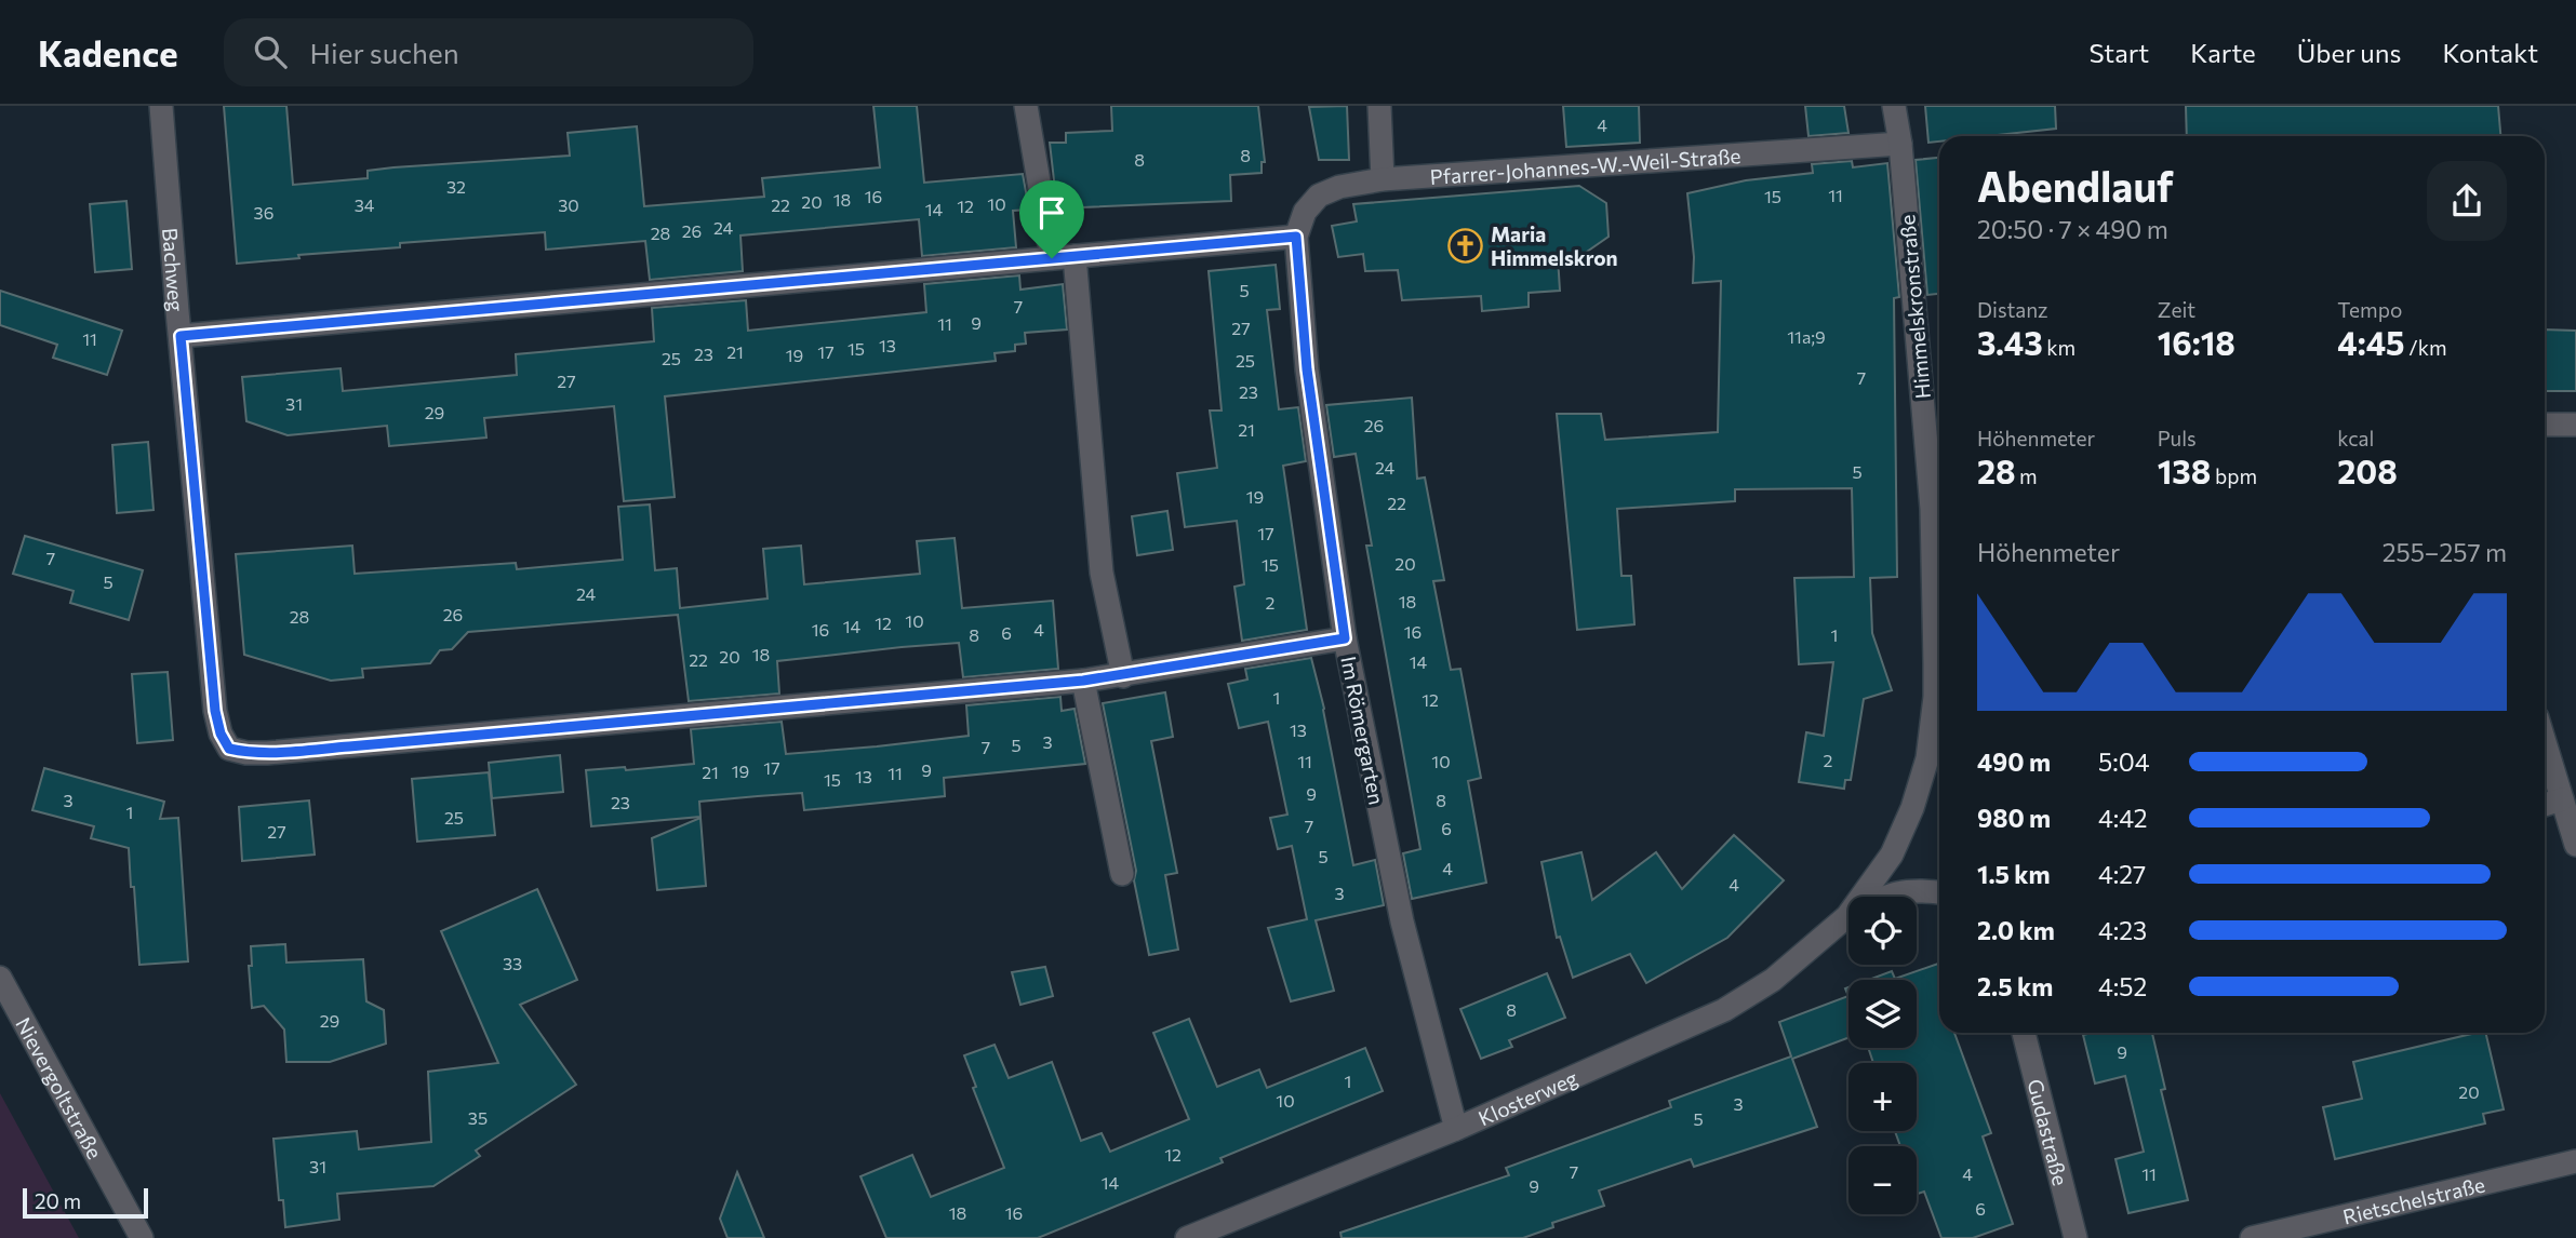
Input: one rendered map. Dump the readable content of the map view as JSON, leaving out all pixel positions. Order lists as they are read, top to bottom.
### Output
{
  "streets": {
    "street": [
      "Pfarrer-Johannes-W.-Weil-Straße",
      "Bachweg",
      "Himmelskronstraße",
      "Im Römergarten",
      "Nievergoltstraße",
      "Klosterweg",
      "Gudastraße",
      "Rietschelstraße"
    ]
  },
  "crossings": [
    ["Pfarrer-Johannes-W.-Weil-Straße", "Himmelskronstraße"],
    ["Pfarrer-Johannes-W.-Weil-Straße", "Im Römergarten"],
    ["Himmelskronstraße", "Klosterweg"],
    ["Im Römergarten", "Klosterweg"]
  ],
  "places": {
    "church": ["Maria Himmelskron"]
  },
  "house_numbers": [
    "4",
    "8",
    "8",
    "32",
    "11",
    "16",
    "15",
    "18",
    "20",
    "10",
    "34",
    "30",
    "22",
    "12",
    "14",
    "36",
    "24",
    "26",
    "28",
    "5",
    "7",
    "9",
    "11",
    "27",
    "11a;9",
    "11",
    "13",
    "15",
    "21",
    "17",
    "23",
    "19",
    "25",
    "25",
    "7",
    "27",
    "23",
    "31",
    "29",
    "26",
    "21",
    "24",
    "5",
    "19",
    "22",
    "17",
    "7",
    "20",
    "15",
    "5",
    "24",
    "18",
    "2",
    "26",
    "28",
    "10",
    "12",
    "14",
    "16",
    "4",
    "16",
    "6",
    "8",
    "1",
    "18",
    "20",
    "22",
    "14",
    "1",
    "12",
    "13",
    "3",
    "5",
    "7",
    "2",
    "11",
    "10",
    "17",
    "9",
    "19",
    "21",
    "11",
    "13",
    "15",
    "9",
    "3",
    "8",
    "23",
    "1",
    "25",
    "7",
    "6",
    "27",
    "5",
    "4",
    "4",
    "3",
    "33",
    "8",
    "29",
    "9",
    "1",
    "20",
    "10",
    "3",
    "35",
    "5",
    "12",
    "31",
    "7",
    "4",
    "11",
    "14",
    "9",
    "6",
    "18",
    "16"
  ],
  "scale_bar": "20 m",
  "page": {
    "header": "Kadence",
    "search": "Hier suchen",
    "nav": [
      "Start",
      "Karte",
      "Über uns",
      "Kontakt"
    ],
    "heading": ["Abendlauf", "20:50 · 7 × 490 m"],
    "stats": [
      ["Distanz", "3.43 km"],
      ["Zeit", "16:18"],
      ["Tempo", "4:45 /km"],
      ["Höhenmeter", "28 m"],
      ["Puls", "138 bpm"],
      ["kcal", "208"]
    ],
    "chart": ["Höhenmeter", "255–257 m"],
    "list": [
      {
        "name": "490 m",
        "note": "5:04"
      },
      {
        "name": "980 m",
        "note": "4:42"
      },
      {
        "name": "1.5 km",
        "note": "4:27"
      },
      {
        "name": "2.0 km",
        "note": "4:23"
      },
      {
        "name": "2.5 km",
        "note": "4:52"
      }
    ],
    "map_buttons": ["+", "−"],
    "scale": "20 m"
  }
}
